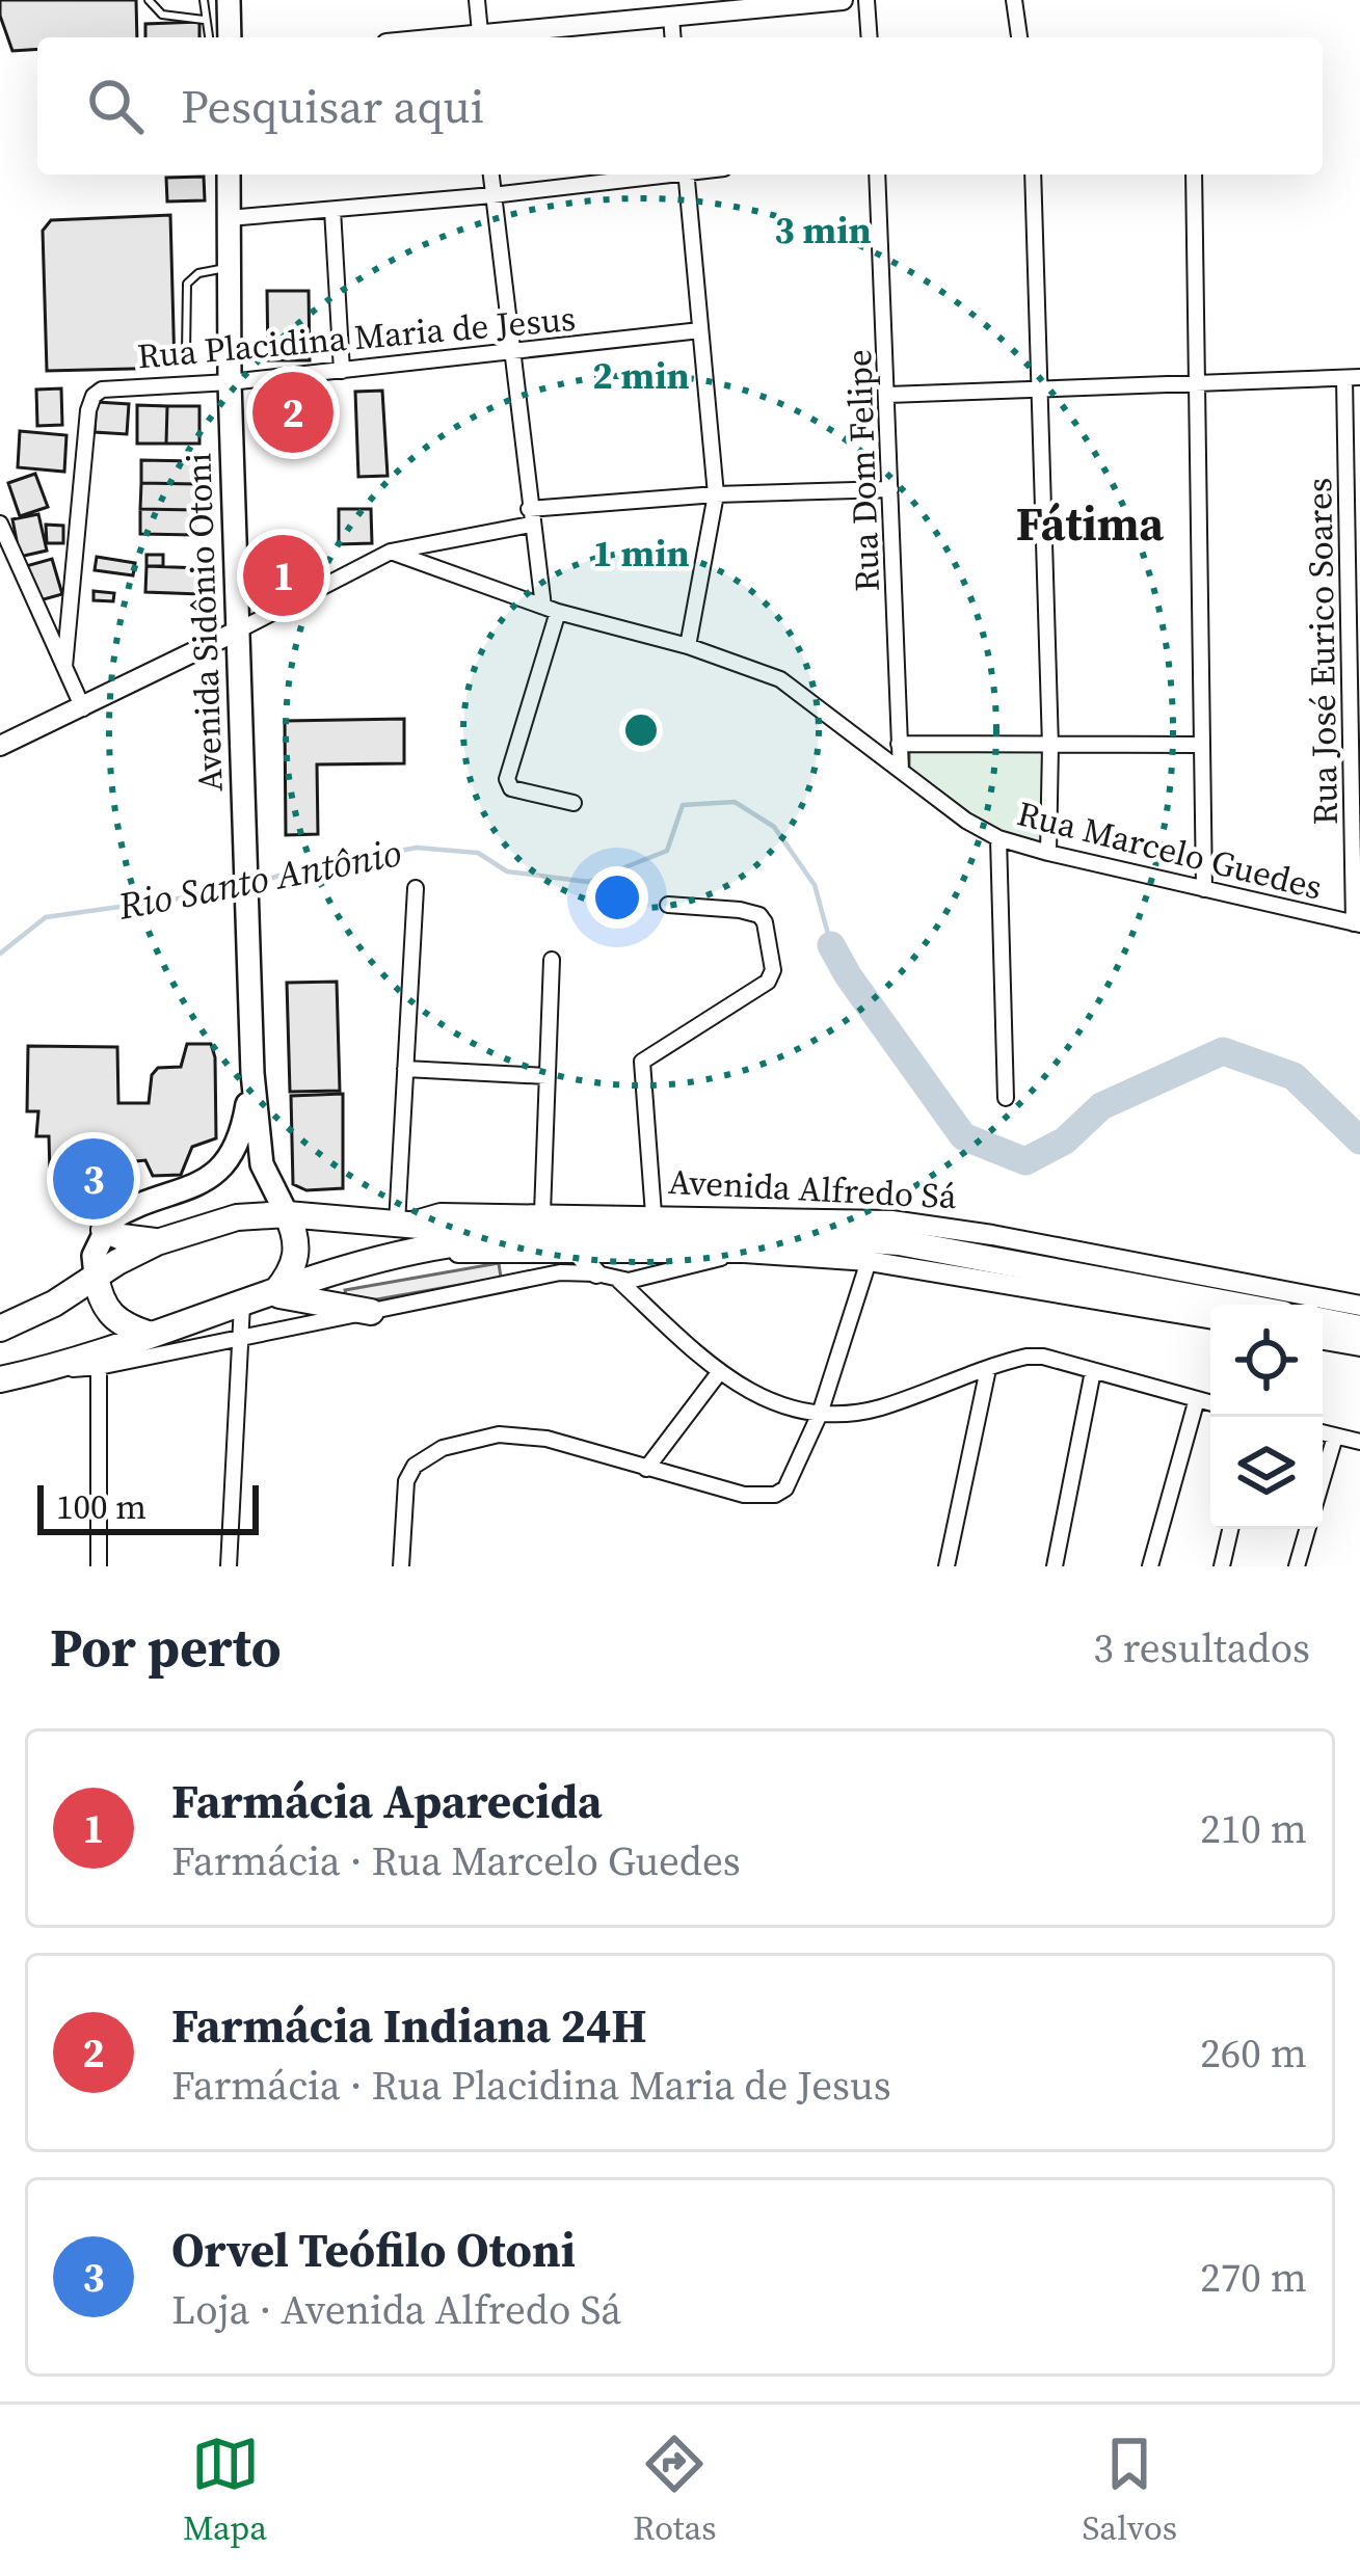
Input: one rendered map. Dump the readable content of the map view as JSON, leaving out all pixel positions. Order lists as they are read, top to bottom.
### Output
{
  "streets": {
    "highway": ["Avenida Alfredo Sá"],
    "main road": ["Avenida Sidônio Otoni"],
    "street": [
      "Rua Placidina Maria de Jesus",
      "Rua Dom Felipe",
      "Rua José Eurico Soares",
      "Rua Marcelo Guedes"
    ]
  },
  "crossings": [
    ["Rua Placidina Maria de Jesus", "Avenida Sidônio Otoni"],
    ["Rua Dom Felipe", "Rua Marcelo Guedes"],
    ["Rua José Eurico Soares", "Rua Marcelo Guedes"]
  ],
  "districts": ["Fátima"],
  "water": ["Rio Santo Antônio"],
  "scale_bar": "100 m",
  "page": {
    "search": "Pesquisar aqui",
    "pins": ["2", "1", "3"],
    "scale": "100 m",
    "heading": ["Por perto", "3 resultados"],
    "list": [
      {
        "mark": "1",
        "name": "Farmácia Aparecida",
        "note": "Farmácia · Rua Marcelo Guedes",
        "value": "210 m"
      },
      {
        "mark": "2",
        "name": "Farmácia Indiana 24H",
        "note": "Farmácia · Rua Placidina Maria de Jesus",
        "value": "260 m"
      },
      {
        "mark": "3",
        "name": "Orvel Teófilo Otoni",
        "note": "Loja · Avenida Alfredo Sá",
        "value": "270 m"
      }
    ],
    "nav": ["Mapa", "Rotas", "Salvos"]
  },
  "rings": ["3 min", "2 min", "1 min"]
}
